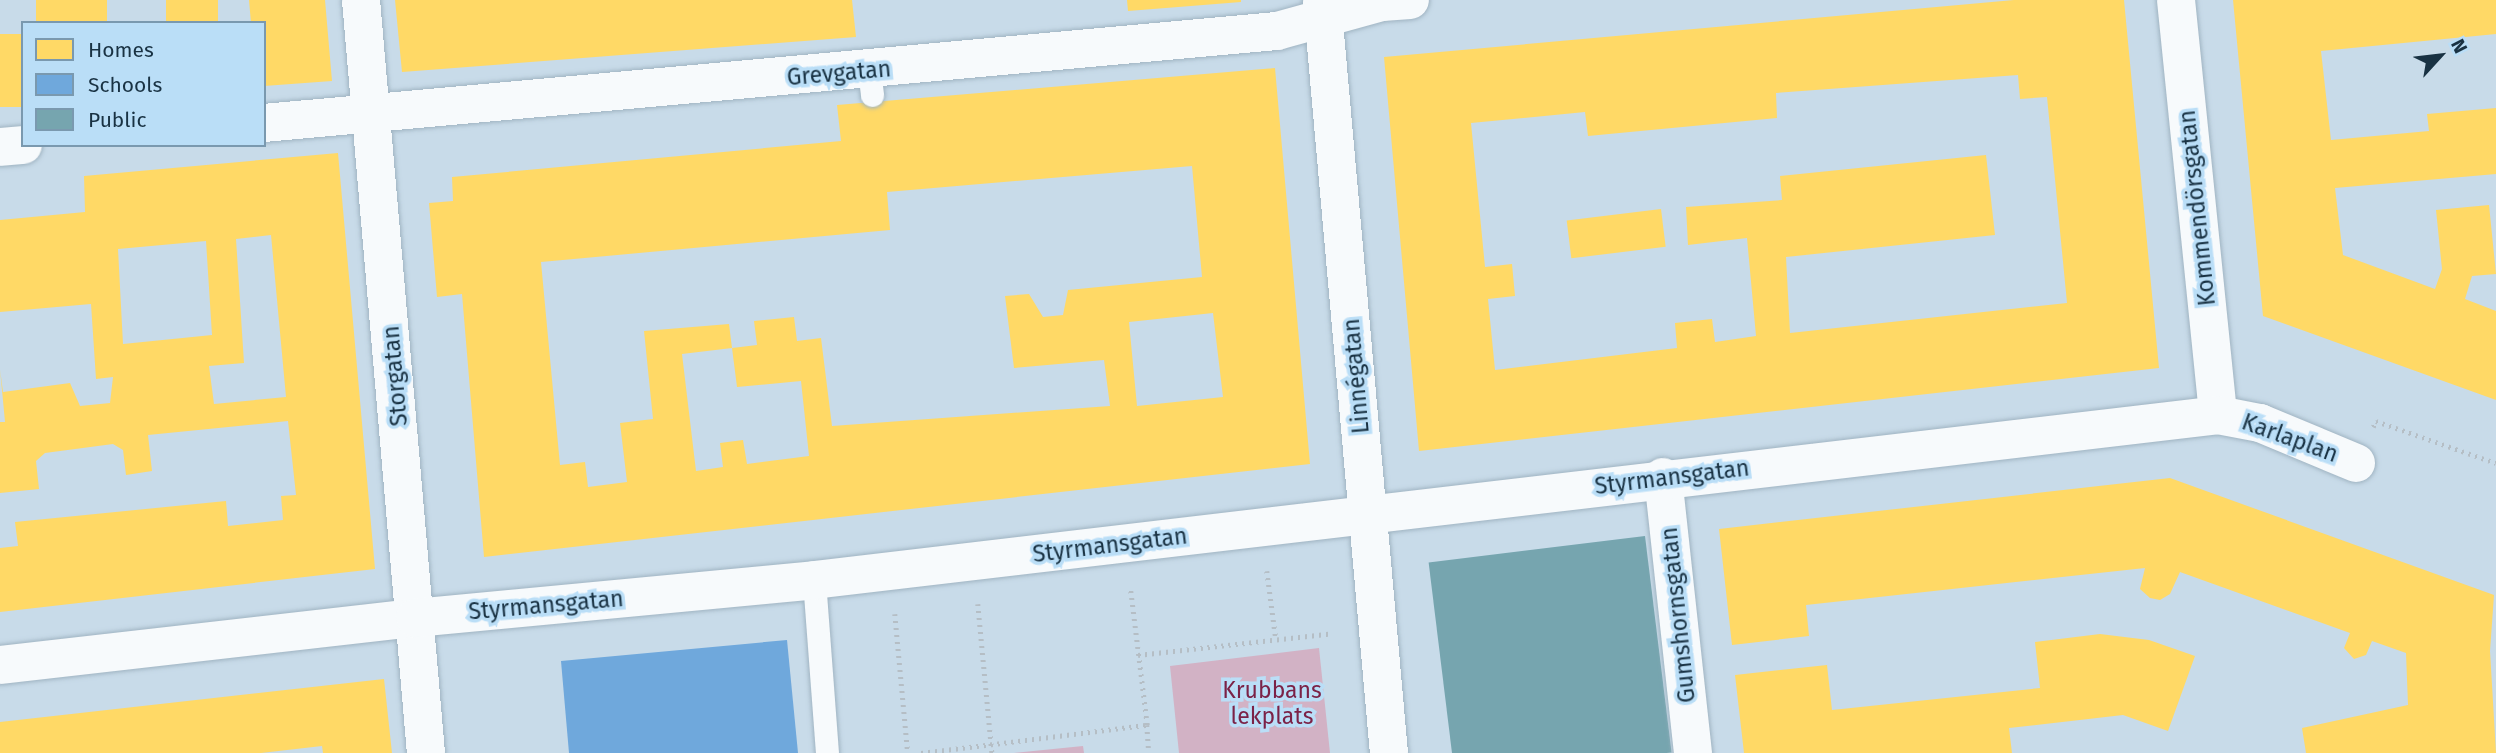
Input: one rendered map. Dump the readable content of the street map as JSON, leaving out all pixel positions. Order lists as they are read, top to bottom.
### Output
{
  "streets": {
    "street": [
      "Grevgatan",
      "Kommendörsgatan",
      "Storgatan",
      "Linnégatan",
      "Karlaplan",
      "Styrmansgatan",
      "Gumshornsgatan"
    ]
  },
  "crossings": [
    ["Grevgatan", "Storgatan"],
    ["Grevgatan", "Linnégatan"],
    ["Kommendörsgatan", "Karlaplan"],
    ["Kommendörsgatan", "Styrmansgatan"],
    ["Storgatan", "Styrmansgatan"],
    ["Linnégatan", "Styrmansgatan"],
    ["Karlaplan", "Styrmansgatan"],
    ["Styrmansgatan", "Gumshornsgatan"]
  ],
  "parks": ["Krubbans lekplats"],
  "legend": ["Homes", "Schools", "Public"],
  "north": "top right"
}
